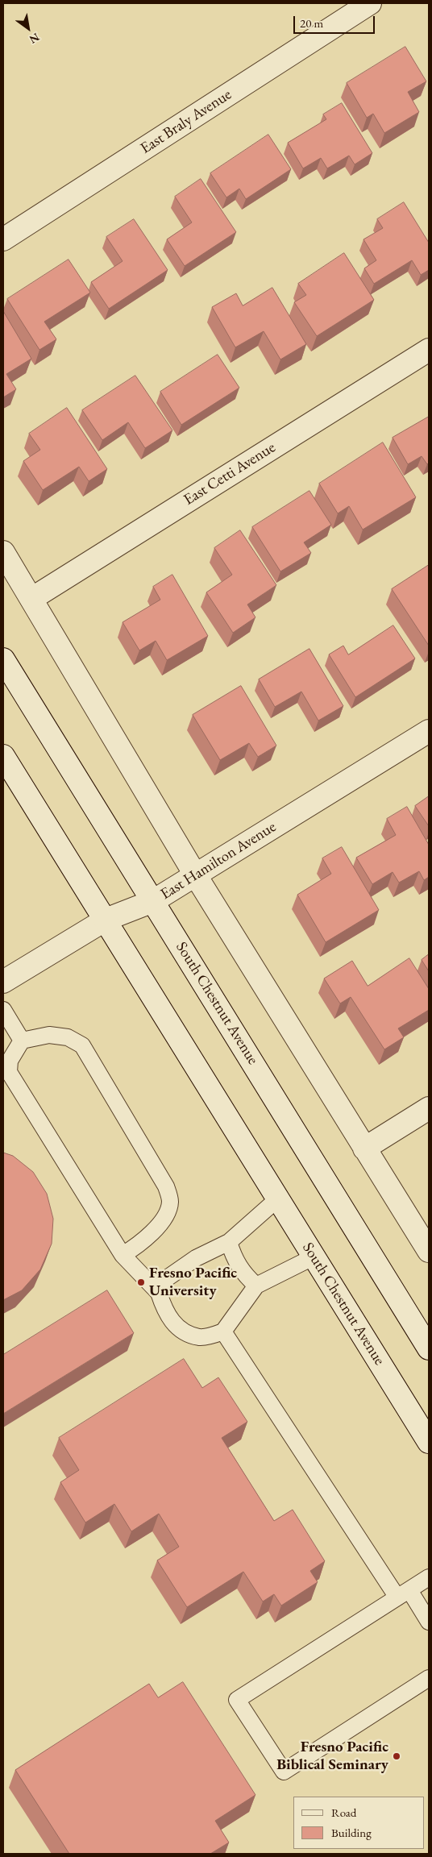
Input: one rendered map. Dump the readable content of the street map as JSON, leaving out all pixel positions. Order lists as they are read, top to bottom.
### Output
{
  "streets": {
    "street": [
      "East Braly Avenue",
      "East Cetti Avenue",
      "East Hamilton Avenue",
      "South Chestnut Avenue"
    ]
  },
  "crossings": [
    ["East Hamilton Avenue", "South Chestnut Avenue"]
  ],
  "places": ["Fresno Pacific University", "Fresno Pacific Biblical Seminary"],
  "legend": ["Road", "Building"],
  "scale_bar": "20 m",
  "north": "bottom right"
}
